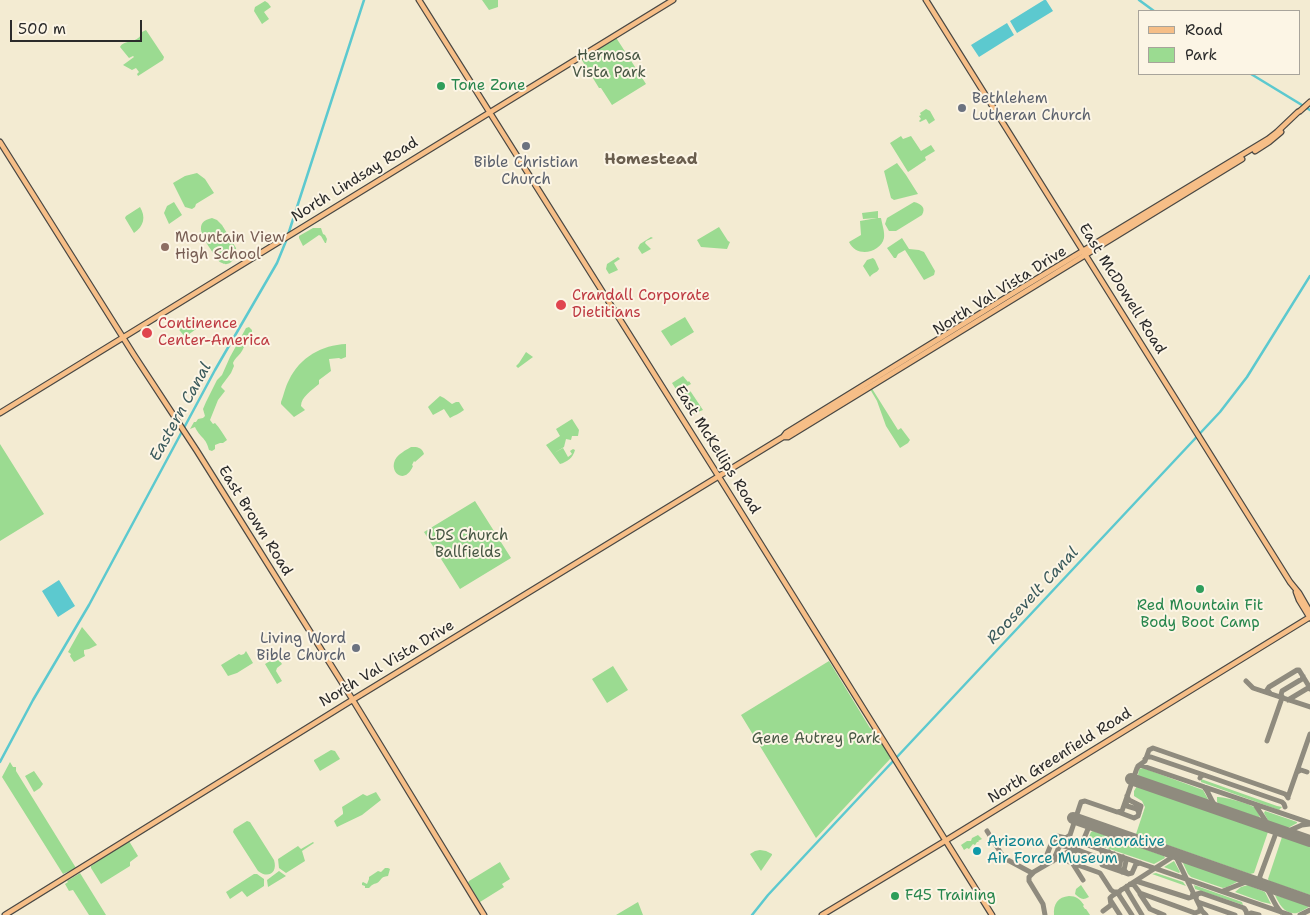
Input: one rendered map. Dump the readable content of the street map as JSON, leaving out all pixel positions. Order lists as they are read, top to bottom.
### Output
{
  "streets": {
    "main road": [
      "North Lindsay Road",
      "East McDowell Road",
      "North Val Vista Drive",
      "East McKellips Road",
      "East Brown Road",
      "North Greenfield Road"
    ]
  },
  "crossings": [
    ["North Lindsay Road", "East McKellips Road"],
    ["North Lindsay Road", "East Brown Road"],
    ["East McDowell Road", "North Val Vista Drive"],
    ["East McDowell Road", "North Greenfield Road"],
    ["North Val Vista Drive", "East McKellips Road"],
    ["North Val Vista Drive", "East Brown Road"],
    ["East McKellips Road", "North Greenfield Road"]
  ],
  "districts": ["Homestead"],
  "water": ["Eastern Canal", "Roosevelt Canal"],
  "parks": ["Hermosa Vista Park", "LDS Church Ballfields", "Gene Autrey Park"],
  "places": [
    "Tone Zone",
    "Bethlehem Lutheran Church",
    "Bible Christian Church",
    "Mountain View High School",
    "Crandall Corporate Dietitians",
    "Continence Center-America",
    "Red Mountain Fit Body Boot Camp",
    "Living Word Bible Church",
    "Arizona Commemorative Air Force Museum",
    "F45 Training"
  ],
  "legend": ["Road", "Park"],
  "scale_bar": "500 m"
}
